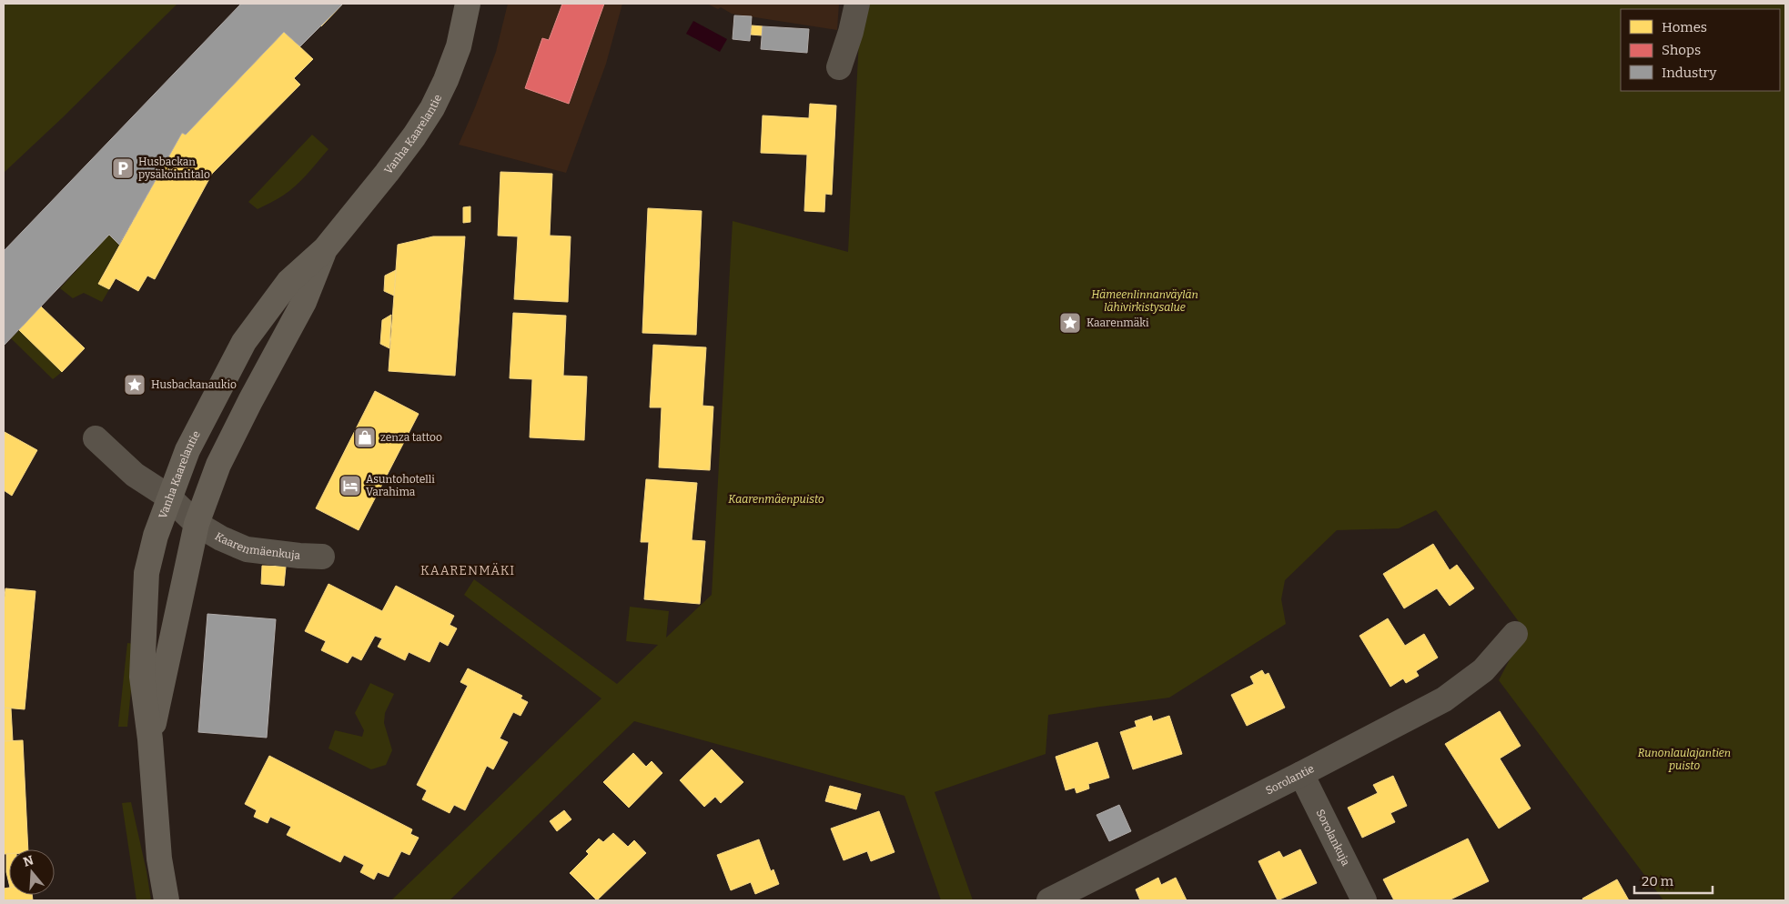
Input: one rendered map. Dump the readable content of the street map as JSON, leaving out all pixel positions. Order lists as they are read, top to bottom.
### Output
{
  "streets": {
    "main road": ["Vanha Kaarelantie"],
    "street": ["Kaarenmäenkuja", "Sorolantie", "Sorolankuja"]
  },
  "crossings": [
    ["Vanha Kaarelantie", "Kaarenmäenkuja"],
    ["Sorolantie", "Sorolankuja"]
  ],
  "districts": ["KAARENMÄKI"],
  "parks": ["Hämeenlinnanväylän lähivirkistysalue", "Kaarenmäenpuisto", "Runonlaulajantien puisto"],
  "places": {
    "parking": ["Husbackan pysäköintitalo"],
    "place": ["Kaarenmäki", "Husbackanaukio"],
    "shop": ["zenza tattoo"],
    "hotel": ["Asuntohotelli Varahima"]
  },
  "legend": ["Homes", "Shops", "Industry"],
  "scale_bar": "20 m",
  "north": "top"
}
